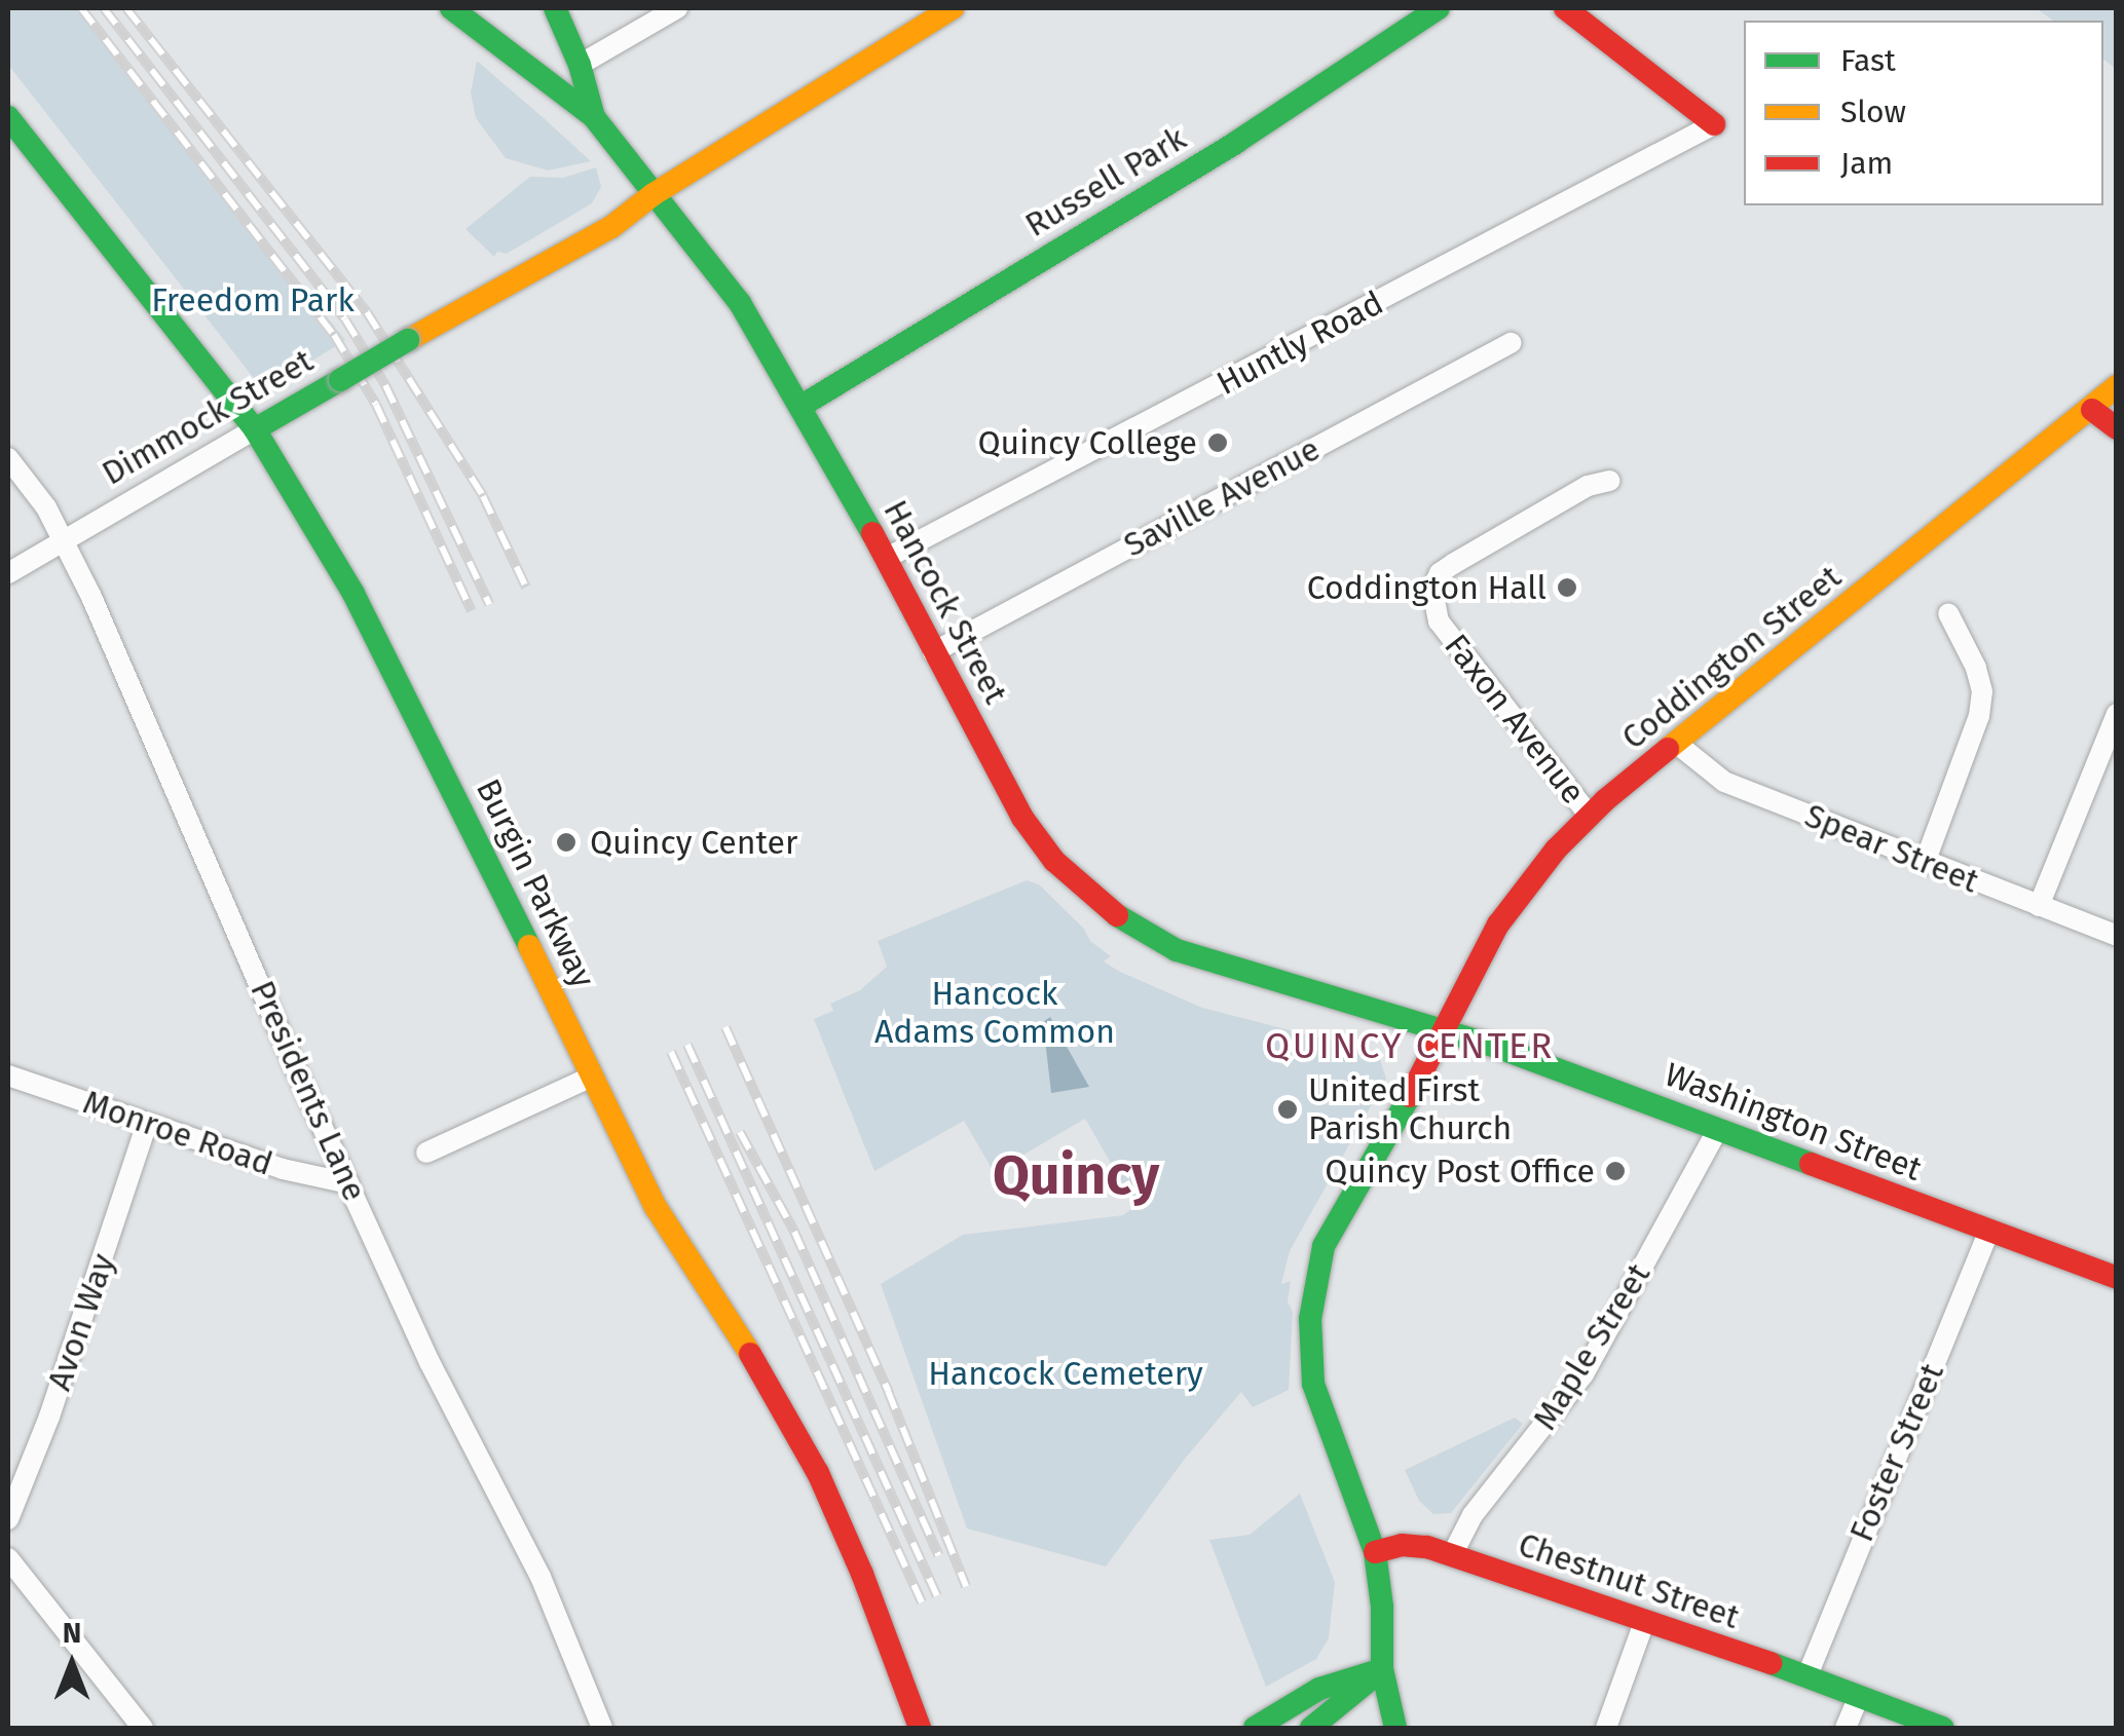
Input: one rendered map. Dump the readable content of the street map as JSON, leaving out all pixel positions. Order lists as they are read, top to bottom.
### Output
{
  "streets": {
    "main road": [
      "Russell Park",
      "Dimmock Street",
      "Hancock Street",
      "Coddington Street",
      "Burgin Parkway",
      "Washington Street",
      "Chestnut Street"
    ],
    "street": [
      "Huntly Road",
      "Saville Avenue",
      "Faxon Avenue",
      "Spear Street",
      "Presidents Lane",
      "Monroe Road",
      "Avon Way",
      "Maple Street",
      "Foster Street"
    ]
  },
  "crossings": [
    ["Russell Park", "Hancock Street"],
    ["Huntly Road", "Hancock Street"],
    ["Dimmock Street", "Hancock Street"],
    ["Dimmock Street", "Burgin Parkway"],
    ["Dimmock Street", "Presidents Lane"],
    ["Saville Avenue", "Hancock Street"],
    ["Hancock Street", "Coddington Street"],
    ["Hancock Street", "Washington Street"],
    ["Coddington Street", "Faxon Avenue"],
    ["Coddington Street", "Spear Street"],
    ["Coddington Street", "Washington Street"],
    ["Coddington Street", "Chestnut Street"],
    ["Presidents Lane", "Monroe Road"],
    ["Washington Street", "Maple Street"],
    ["Washington Street", "Foster Street"],
    ["Monroe Road", "Avon Way"],
    ["Maple Street", "Chestnut Street"],
    ["Foster Street", "Chestnut Street"]
  ],
  "districts": ["QUINCY CENTER", "Quincy"],
  "parks": ["Freedom Park", "Hancock Adams Common", "Hancock Cemetery"],
  "places": [
    "Quincy College",
    "Coddington Hall",
    "Quincy Center",
    "United First Parish Church",
    "Quincy Post Office"
  ],
  "legend": ["Fast", "Slow", "Jam"],
  "north": "top"
}
